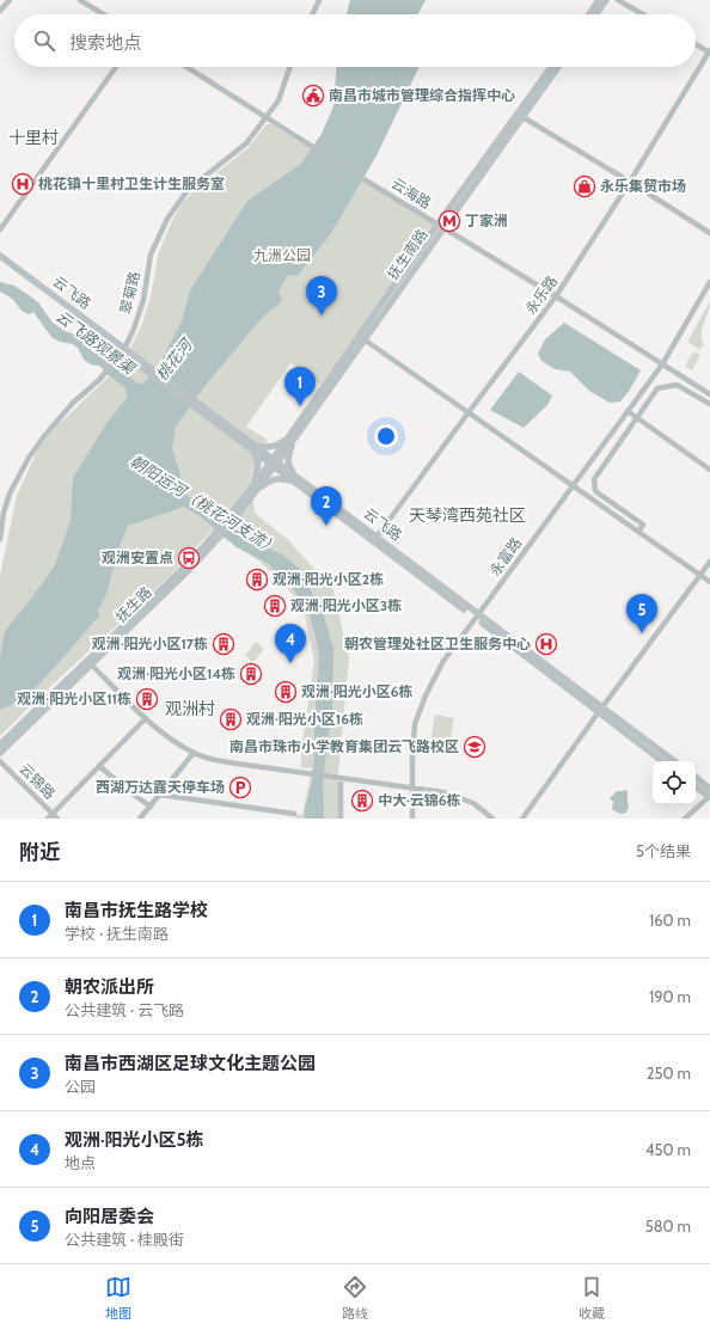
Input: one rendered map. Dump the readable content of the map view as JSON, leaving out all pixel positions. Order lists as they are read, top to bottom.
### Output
{
  "streets": {
    "main road": ["抚生南路", "云飞路", "抚生路"],
    "street": [
      "云海路",
      "翠菊路",
      "永乐路",
      "永富路",
      "云锦路"
    ]
  },
  "crossings": [
    ["云海路", "抚生南路"],
    ["云海路", "翠菊路"],
    ["云海路", "永乐路"],
    ["云海路", "永富路"],
    ["抚生南路", "云飞路"],
    ["抚生南路", "抚生路"],
    ["云飞路", "翠菊路"],
    ["云飞路", "永乐路"],
    ["云飞路", "永富路"],
    ["云飞路", "抚生路"]
  ],
  "districts": ["十里村", "天琴湾西苑社区", "观洲村"],
  "water": ["云飞路观景渠", "桃花河", "朝阳运河（桃花河支流）"],
  "parks": ["九洲公园"],
  "places": {
    "public building": ["南昌市城市管理综合指挥中心"],
    "hospital": ["桃花镇十里村卫生计生服务室", "朝农管理处社区卫生服务中心"],
    "shop": ["永乐集贸市场"],
    "metro station": ["丁家洲"],
    "bus stop": ["观洲安置点"],
    "building": [
      "观洲·阳光小区2栋",
      "观洲·阳光小区3栋",
      "观洲·阳光小区17栋",
      "观洲·阳光小区14栋",
      "观洲·阳光小区6栋",
      "观洲·阳光小区11栋",
      "观洲·阳光小区16栋",
      "中大·云锦6栋"
    ],
    "school or university": ["南昌市珠市小学教育集团云飞路校区"],
    "parking": ["西湖万达露天停车场"]
  },
  "page": {
    "search": "搜索地点",
    "pins": [
      "3",
      "1",
      "2",
      "5",
      "4"
    ],
    "heading": ["附近", "5个结果"],
    "list": [
      {
        "mark": "1",
        "name": "南昌市抚生路学校",
        "note": "学校 · 抚生南路",
        "value": "160 m"
      },
      {
        "mark": "2",
        "name": "朝农派出所",
        "note": "公共建筑 · 云飞路",
        "value": "190 m"
      },
      {
        "mark": "3",
        "name": "南昌市西湖区足球文化主题公园",
        "note": "公园",
        "value": "250 m"
      },
      {
        "mark": "4",
        "name": "观洲·阳光小区5栋",
        "note": "地点",
        "value": "450 m"
      },
      {
        "mark": "5",
        "name": "向阳居委会",
        "note": "公共建筑 · 桂殿街",
        "value": "580 m"
      }
    ],
    "nav": ["地图", "路线", "收藏"]
  }
}
